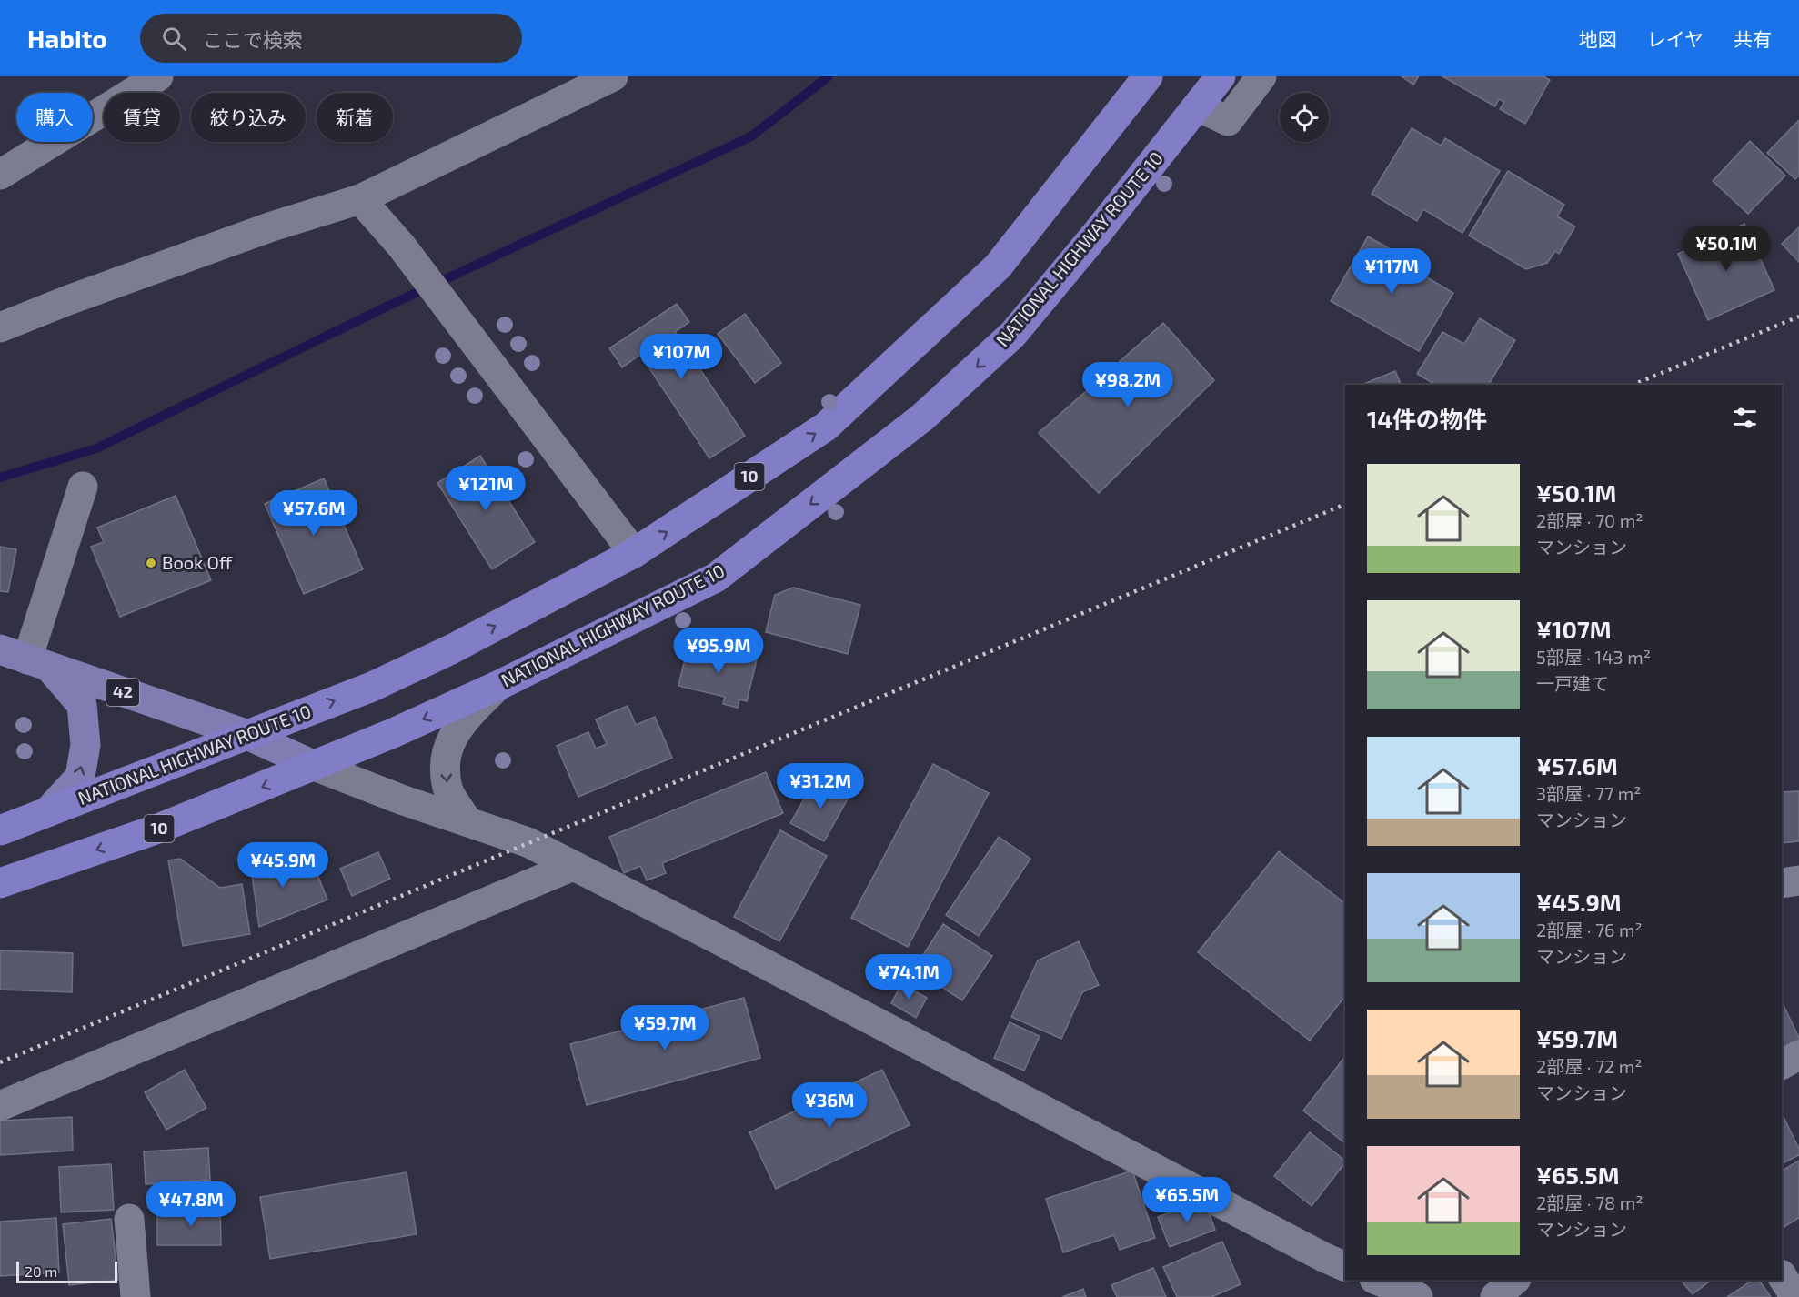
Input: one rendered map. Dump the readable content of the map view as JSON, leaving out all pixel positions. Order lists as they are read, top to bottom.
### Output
{
  "streets": {
    "highway": ["NATIONAL HIGHWAY ROUTE 10", "10"],
    "main road": ["42"]
  },
  "crossings": [
    ["NATIONAL HIGHWAY ROUTE 10", "42"]
  ],
  "places": ["Book Off"],
  "scale_bar": "20 m",
  "page": {
    "header": "Habito",
    "search": "ここで検索",
    "nav": ["地図", "レイヤ", "共有"],
    "chip": [
      "購入",
      "賃貸",
      "絞り込み",
      "新着"
    ],
    "price": [
      "¥50.1M",
      "¥117M",
      "¥107M",
      "¥98.2M",
      "¥121M",
      "¥57.6M",
      "¥95.9M",
      "¥31.2M",
      "¥45.9M",
      "¥74.1M",
      "¥59.7M",
      "¥36M",
      "¥65.5M",
      "¥47.8M"
    ],
    "heading": "14件の物件",
    "list": [
      {
        "name": "¥50.1M",
        "note": "2部屋 · 70 m² · マンション"
      },
      {
        "name": "¥107M",
        "note": "5部屋 · 143 m² · 一戸建て"
      },
      {
        "name": "¥57.6M",
        "note": "3部屋 · 77 m² · マンション"
      },
      {
        "name": "¥45.9M",
        "note": "2部屋 · 76 m² · マンション"
      },
      {
        "name": "¥59.7M",
        "note": "2部屋 · 72 m² · マンション"
      },
      {
        "name": "¥65.5M",
        "note": "2部屋 · 78 m² · マンション"
      }
    ],
    "scale": "20 m"
  }
}
